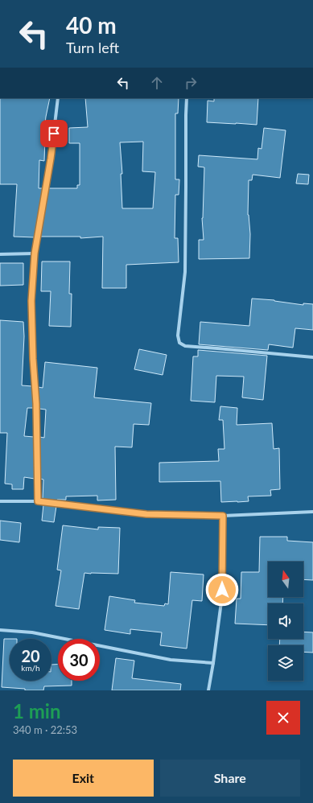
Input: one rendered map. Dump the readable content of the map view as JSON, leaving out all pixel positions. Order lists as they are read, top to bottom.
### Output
{
  "north": "top",
  "page": {
    "turn": ["40 m", "Turn left"],
    "speed": "20 km/h",
    "limit": "30",
    "heading": ["1 min", "340 m · 22:53"],
    "buttons": ["Exit", "Share"]
  }
}
